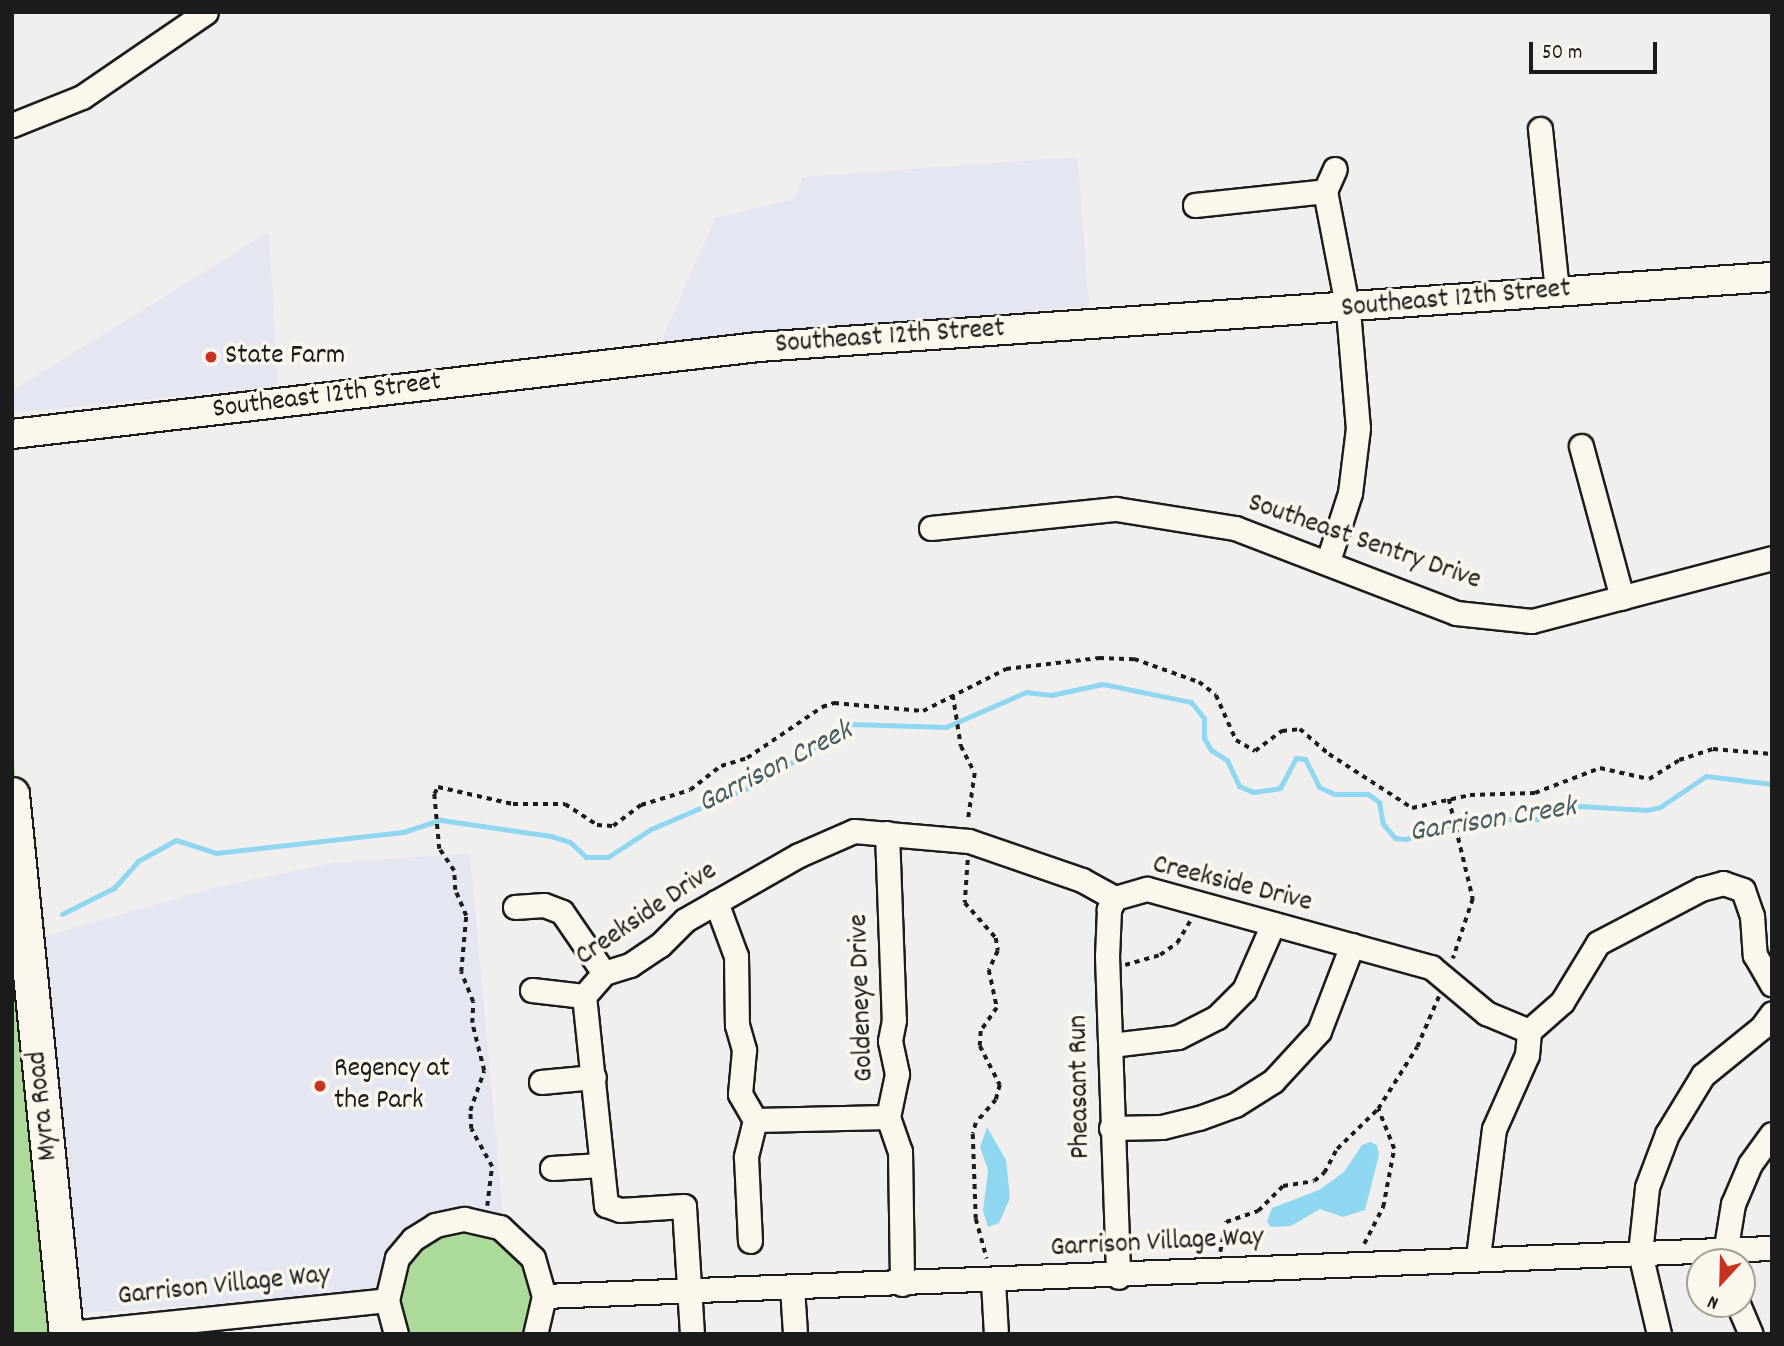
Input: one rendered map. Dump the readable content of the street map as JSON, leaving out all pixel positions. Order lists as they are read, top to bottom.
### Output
{
  "streets": {
    "highway": ["Myra Road"],
    "main road": ["Southeast 12th Street"],
    "street": [
      "Southeast Sentry Drive",
      "Creekside Drive",
      "Goldeneye Drive",
      "Pheasant Run",
      "Garrison Village Way"
    ]
  },
  "crossings": [
    ["Creekside Drive", "Goldeneye Drive"],
    ["Creekside Drive", "Pheasant Run"],
    ["Creekside Drive", "Garrison Village Way"],
    ["Goldeneye Drive", "Garrison Village Way"],
    ["Pheasant Run", "Garrison Village Way"],
    ["Myra Road", "Garrison Village Way"]
  ],
  "water": ["Garrison Creek"],
  "places": ["State Farm", "Regency at the Park"],
  "scale_bar": "50 m",
  "north": "bottom"
}
